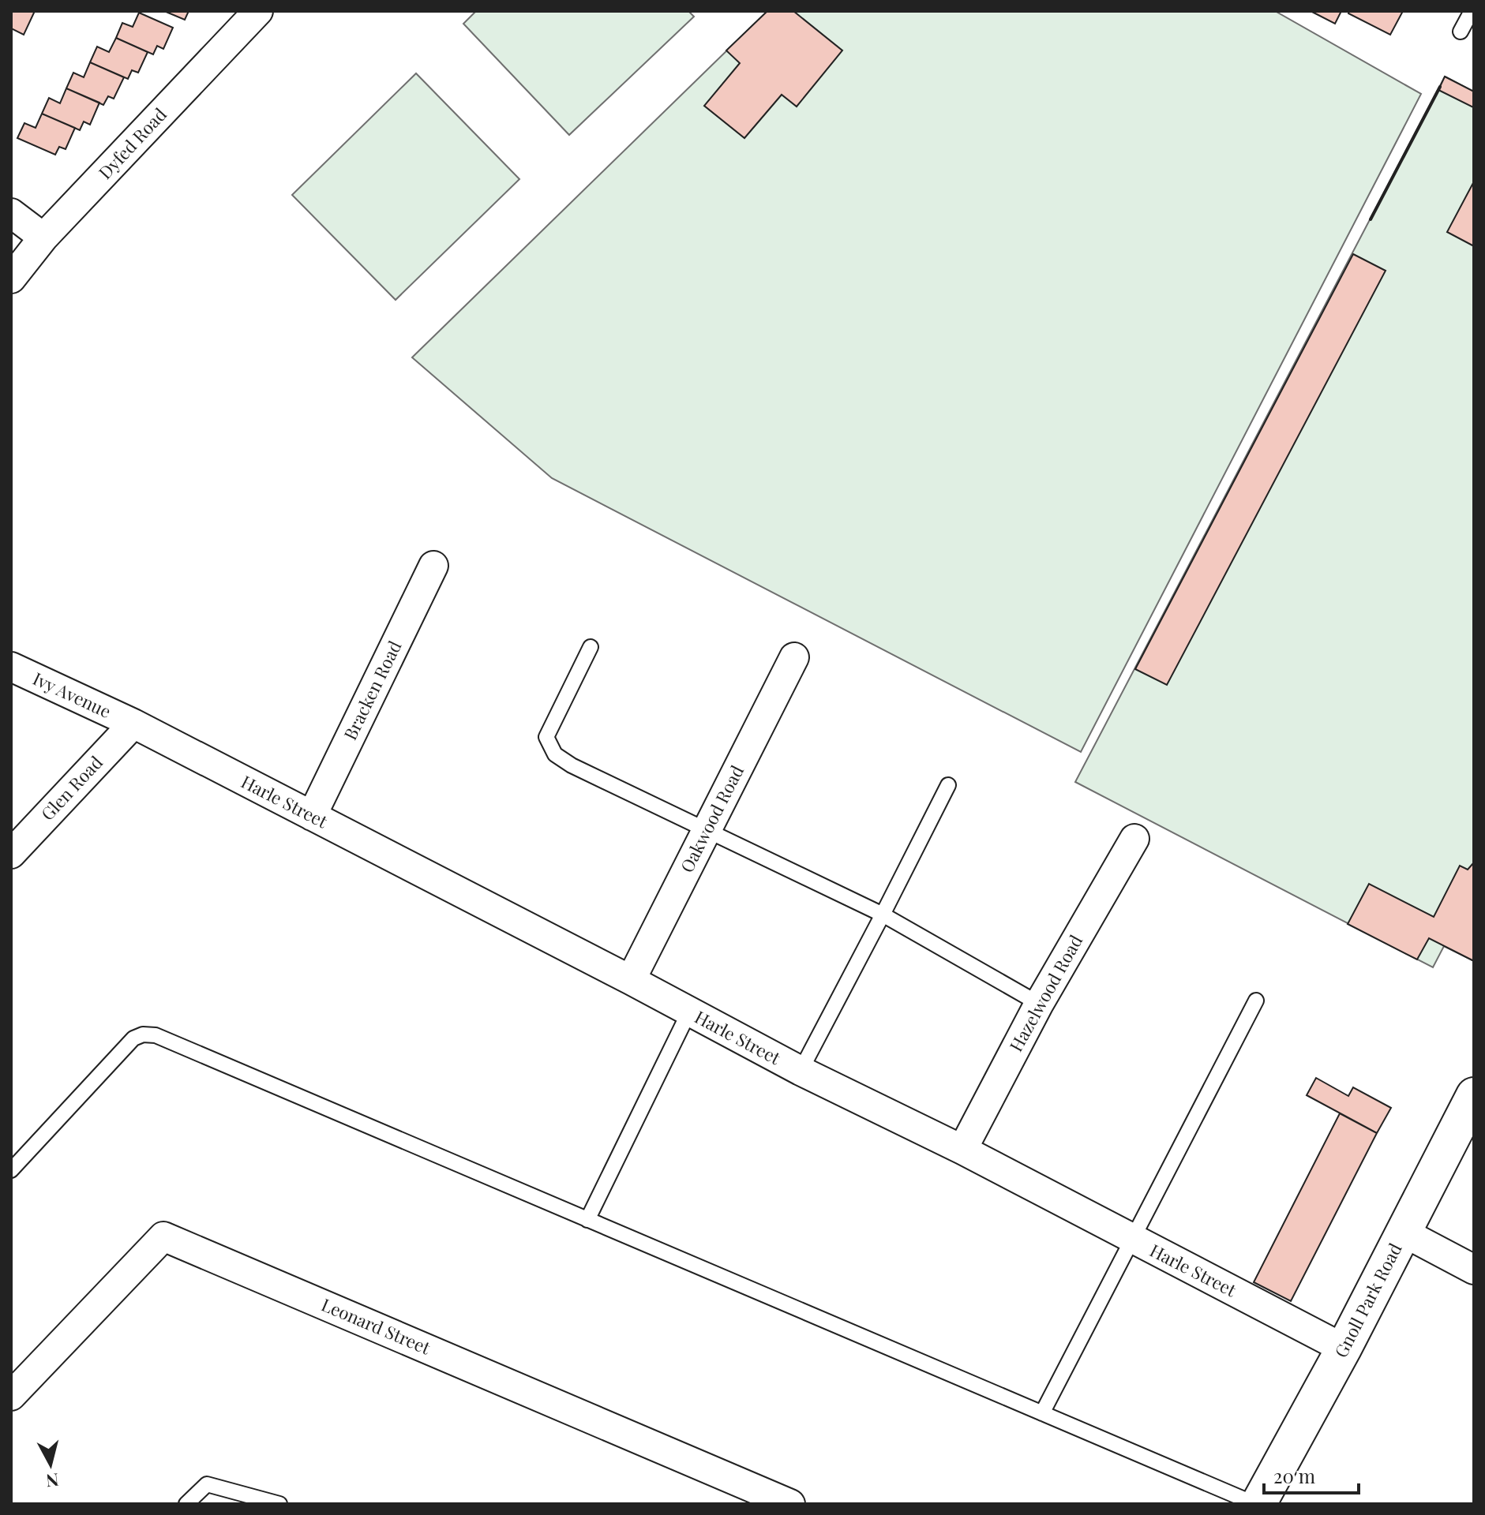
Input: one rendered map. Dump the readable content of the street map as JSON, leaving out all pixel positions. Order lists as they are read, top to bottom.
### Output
{
  "streets": {
    "main road": ["Gnoll Park Road"],
    "street": [
      "Dyfed Road",
      "Bracken Road",
      "Ivy Avenue",
      "Glen Road",
      "Harle Street",
      "Oakwood Road",
      "Hazelwood Road",
      "Leonard Street"
    ]
  },
  "crossings": [
    ["Bracken Road", "Harle Street"],
    ["Ivy Avenue", "Glen Road"],
    ["Ivy Avenue", "Harle Street"],
    ["Glen Road", "Harle Street"],
    ["Harle Street", "Oakwood Road"],
    ["Harle Street", "Hazelwood Road"],
    ["Harle Street", "Gnoll Park Road"]
  ],
  "scale_bar": "20 m",
  "north": "bottom"
}
